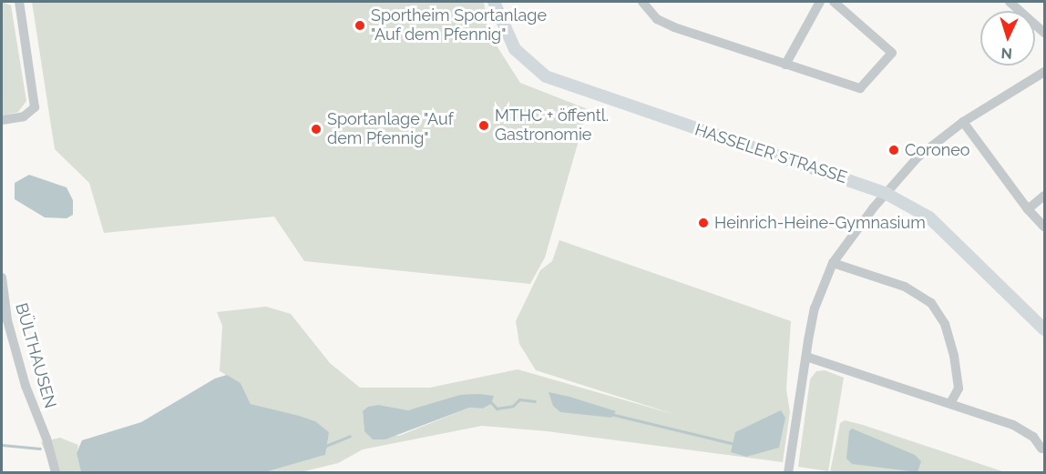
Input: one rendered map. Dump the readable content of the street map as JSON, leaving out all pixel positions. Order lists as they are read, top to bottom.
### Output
{
  "streets": {
    "main road": ["HASSELER STRASSE"],
    "street": ["BÜLTHAUSEN"]
  },
  "places": [
    "Sportheim Sportanlage \"Auf dem Pfennig\"",
    "MTHC + öffentl. Gastronomie",
    "Sportanlage \"Auf dem Pfennig\"",
    "Coroneo",
    "Heinrich-Heine-Gymnasium"
  ],
  "north": "bottom"
}
